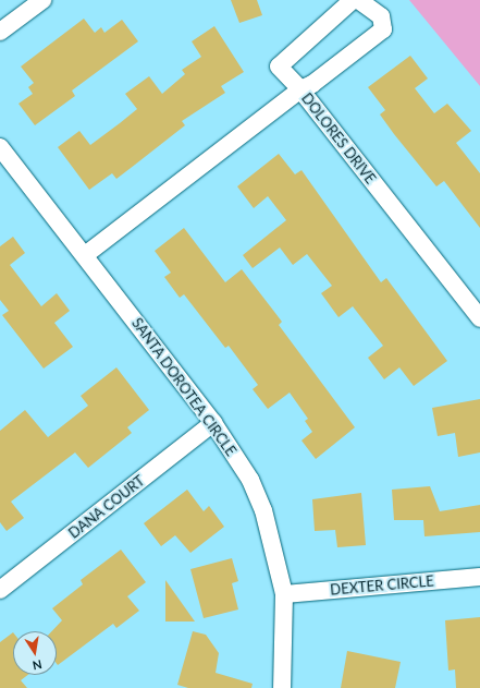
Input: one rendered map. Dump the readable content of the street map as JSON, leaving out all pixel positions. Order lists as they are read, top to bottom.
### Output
{
  "streets": {
    "street": [
      "DOLORES DRIVE",
      "SANTA DOROTEA CIRCLE",
      "DANA COURT",
      "DEXTER CIRCLE"
    ]
  },
  "crossings": [
    ["DOLORES DRIVE", "SANTA DOROTEA CIRCLE"],
    ["SANTA DOROTEA CIRCLE", "DANA COURT"],
    ["SANTA DOROTEA CIRCLE", "DEXTER CIRCLE"]
  ],
  "north": "bottom"
}
